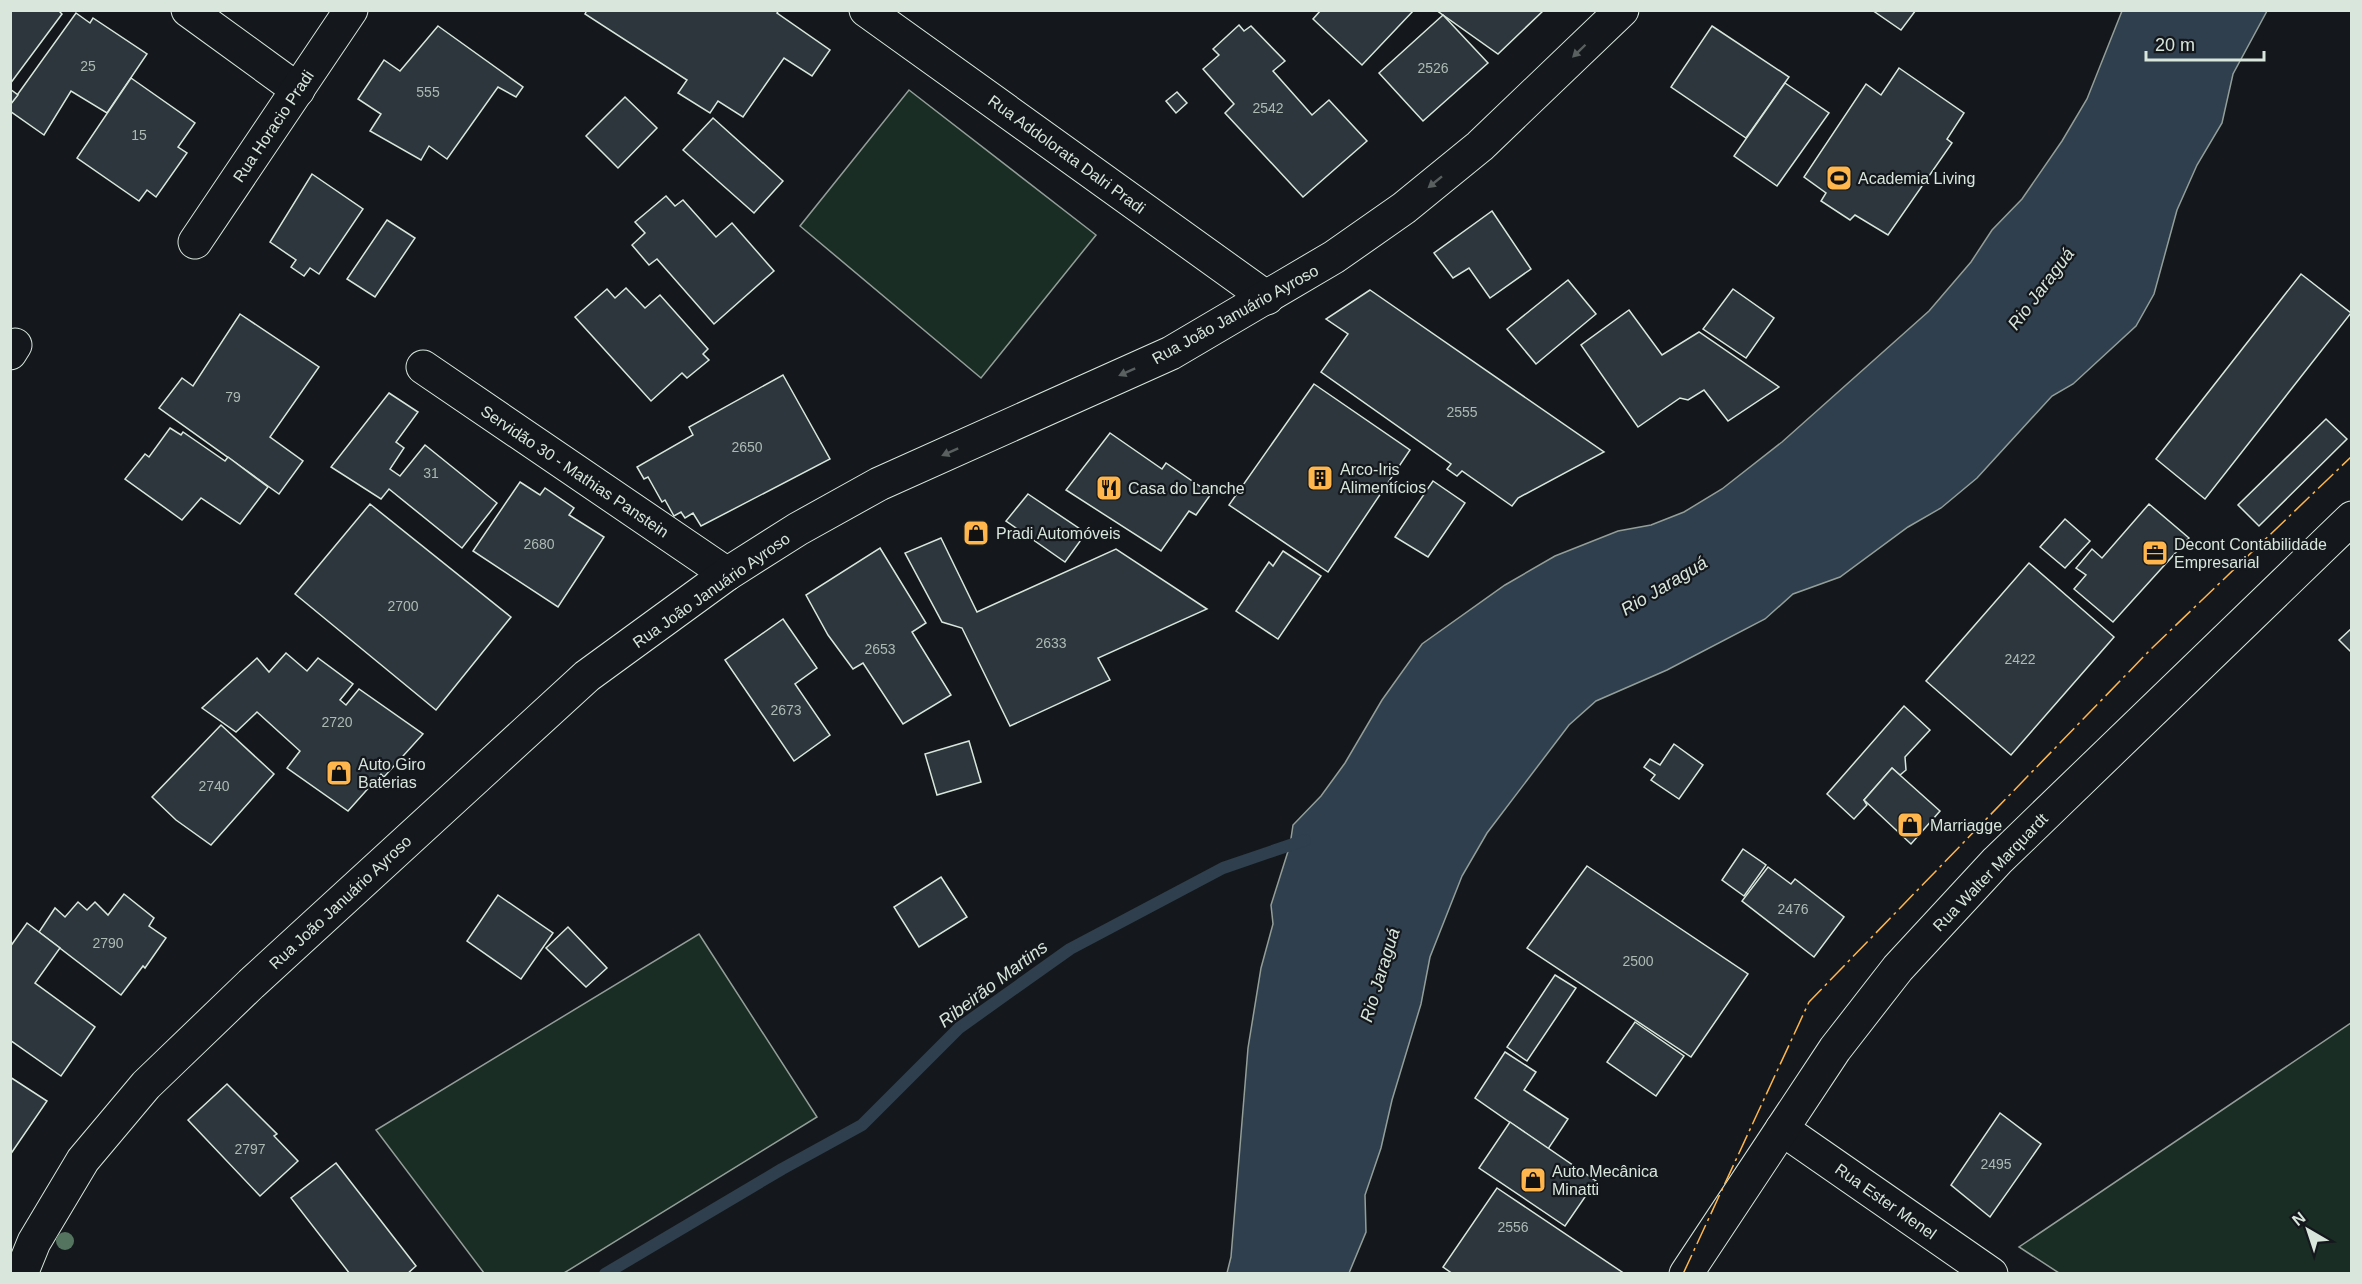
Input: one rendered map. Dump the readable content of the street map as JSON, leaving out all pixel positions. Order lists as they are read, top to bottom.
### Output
{
  "streets": {
    "main road": [
      "Rua Horacio Pradi",
      "Rua Addolorata Dalri Pradi",
      "Rua João Januário Ayroso",
      "Servidão 30 - Mathias Panstein",
      "Rua Walter Marquardt",
      "Rua Ester Menel"
    ]
  },
  "crossings": [
    ["Rua Addolorata Dalri Pradi", "Rua João Januário Ayroso"],
    ["Rua João Januário Ayroso", "Servidão 30 - Mathias Panstein"],
    ["Rua Walter Marquardt", "Rua Ester Menel"]
  ],
  "one_way": ["Rua João Januário Ayroso"],
  "water": ["Rio Jaraguá", "Ribeirão Martins"],
  "places": {
    "sports": ["Academia Living"],
    "building": ["Arco-Iris Alimentícios"],
    "restaurant": ["Casa do Lanche"],
    "shop": [
      "Pradi Automóveis",
      "Auto Giro Baterias",
      "Marriagge",
      "Auto Mecânica Minatti"
    ],
    "office": ["Decont Contabilidade Empresarial"]
  },
  "house_numbers": [
    "25",
    "2526",
    "555",
    "2542",
    "15",
    "79",
    "2555",
    "2650",
    "31",
    "2680",
    "2700",
    "2633",
    "2653",
    "2422",
    "2673",
    "2720",
    "2740",
    "2476",
    "2790",
    "2500",
    "2797",
    "2495",
    "2556"
  ],
  "scale_bar": "20 m",
  "north": "top left"
}
